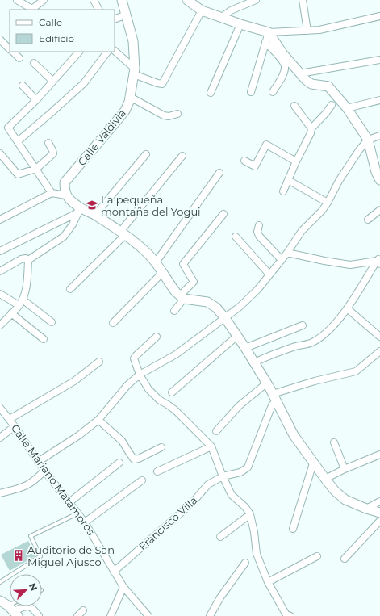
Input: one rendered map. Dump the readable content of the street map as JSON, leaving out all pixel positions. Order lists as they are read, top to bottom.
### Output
{
  "streets": {
    "street": ["Calle Valdivia", "Calle Mariano Matamoros", "Francisco Villa"]
  },
  "crossings": [
    ["Calle Mariano Matamoros", "Francisco Villa"]
  ],
  "places": {
    "school or university": ["La pequeña montaña del Yogui"],
    "building": ["Auditorio de San Miguel Ajusco"]
  },
  "legend": ["Calle", "Edificio"],
  "north": "top right"
}
